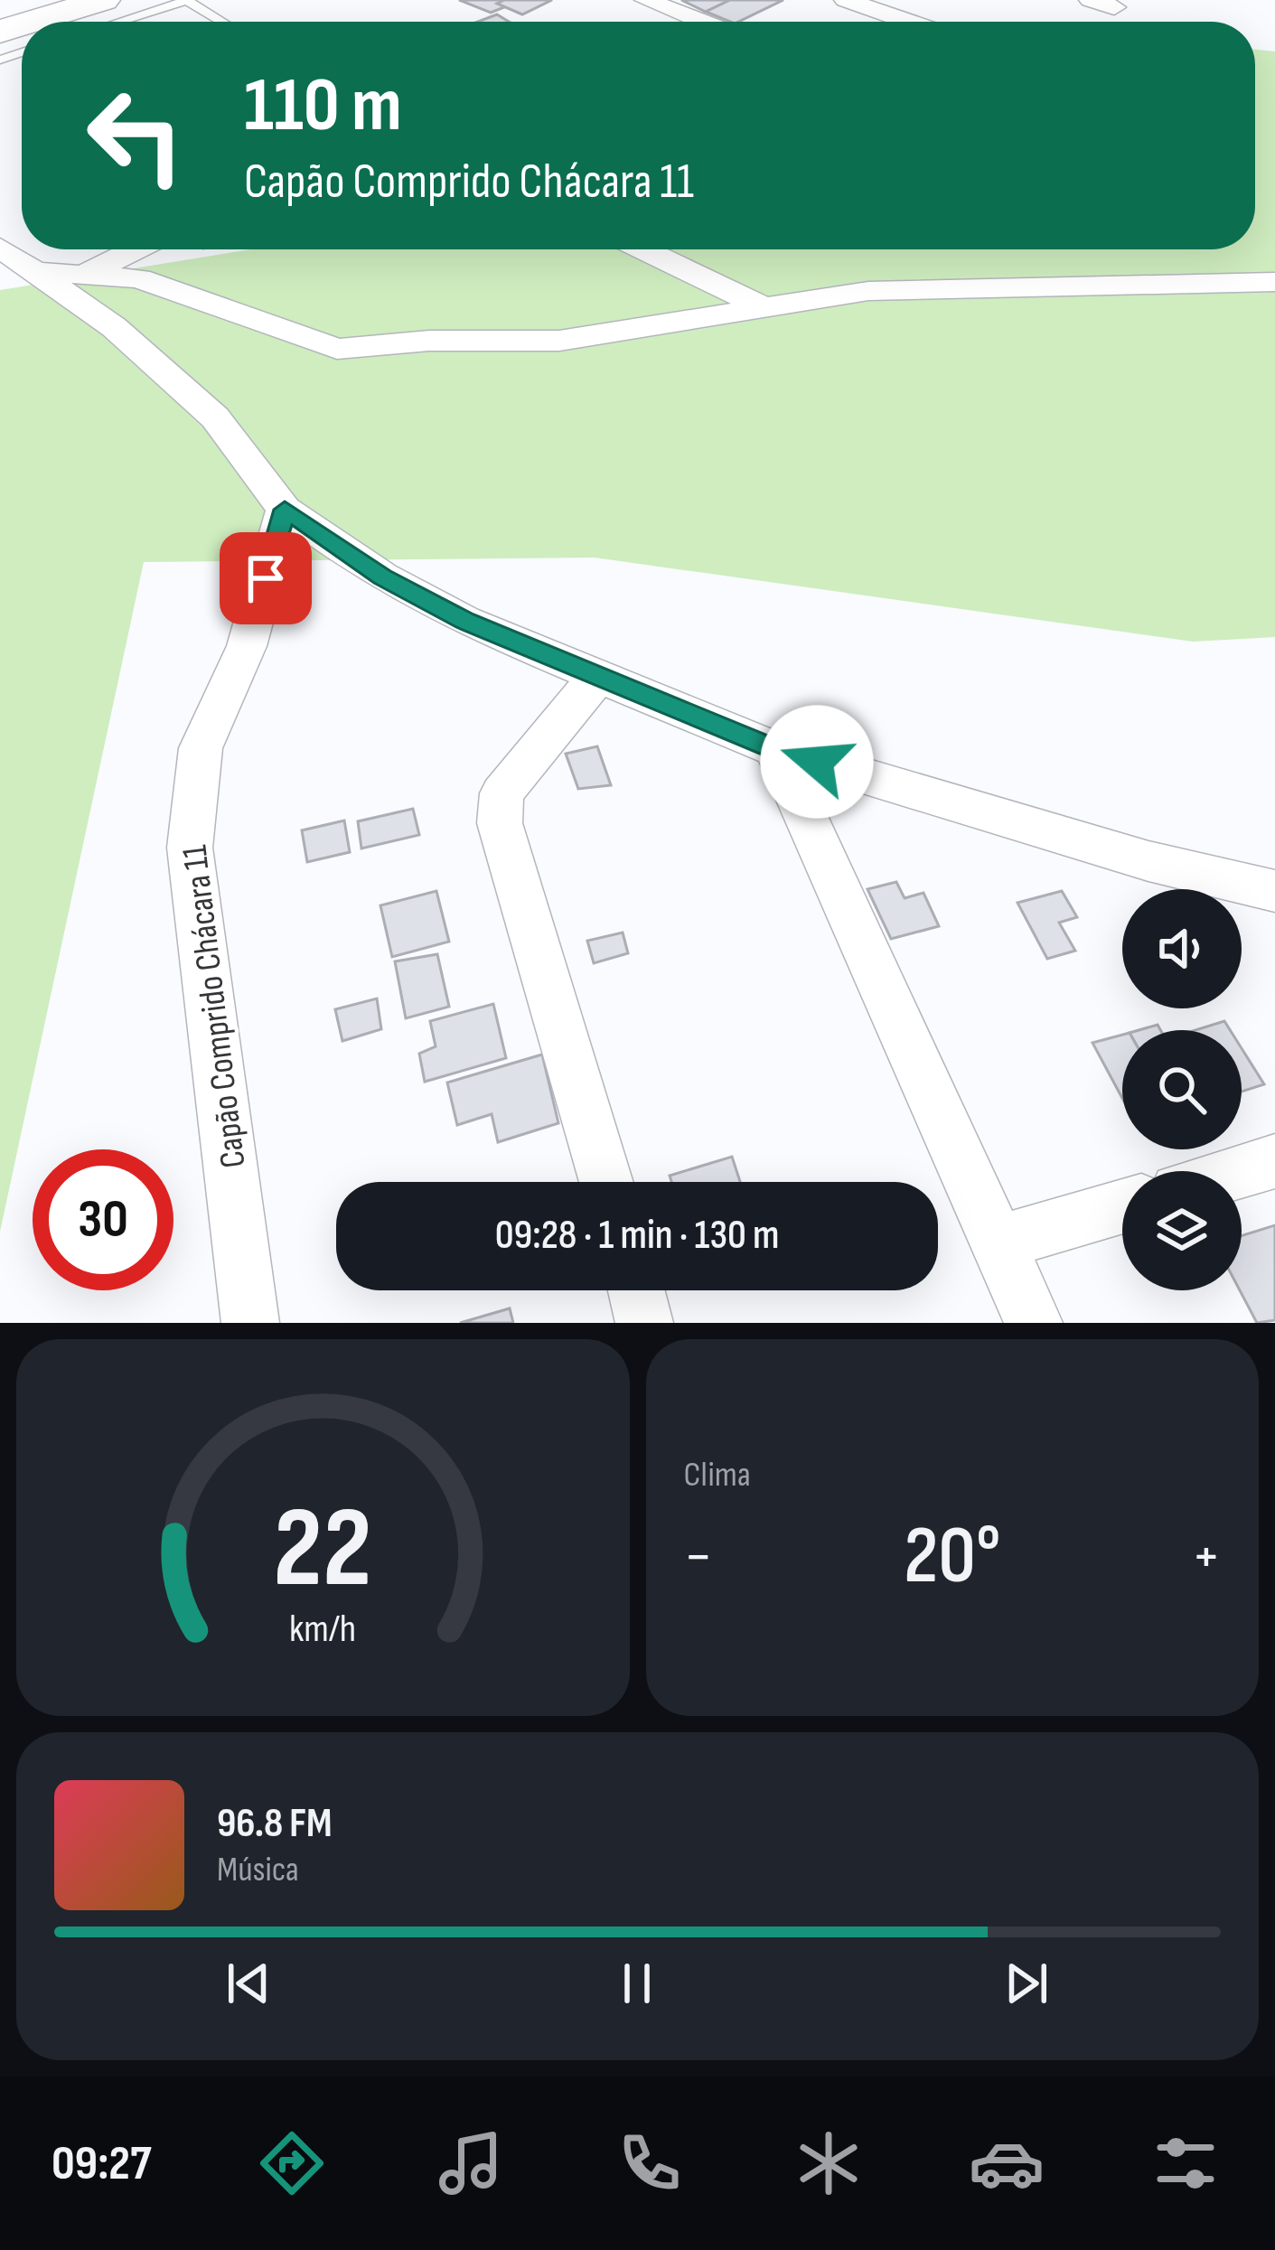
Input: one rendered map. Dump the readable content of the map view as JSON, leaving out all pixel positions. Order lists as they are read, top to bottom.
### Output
{
  "streets": {
    "street": ["Capão Comprido Chácara 11"]
  },
  "page": {
    "turn": ["110 m", "Capão Comprido Chácara 11"],
    "limit": "30",
    "trip": "09:28 · 1 min · 130 m",
    "tile": "Clima",
    "heat": ["−", "20°", "+"],
    "song": ["96.8 FM", "Música"],
    "tabs": "09:27",
    "gauge": ["22", "km/h"]
  }
}
